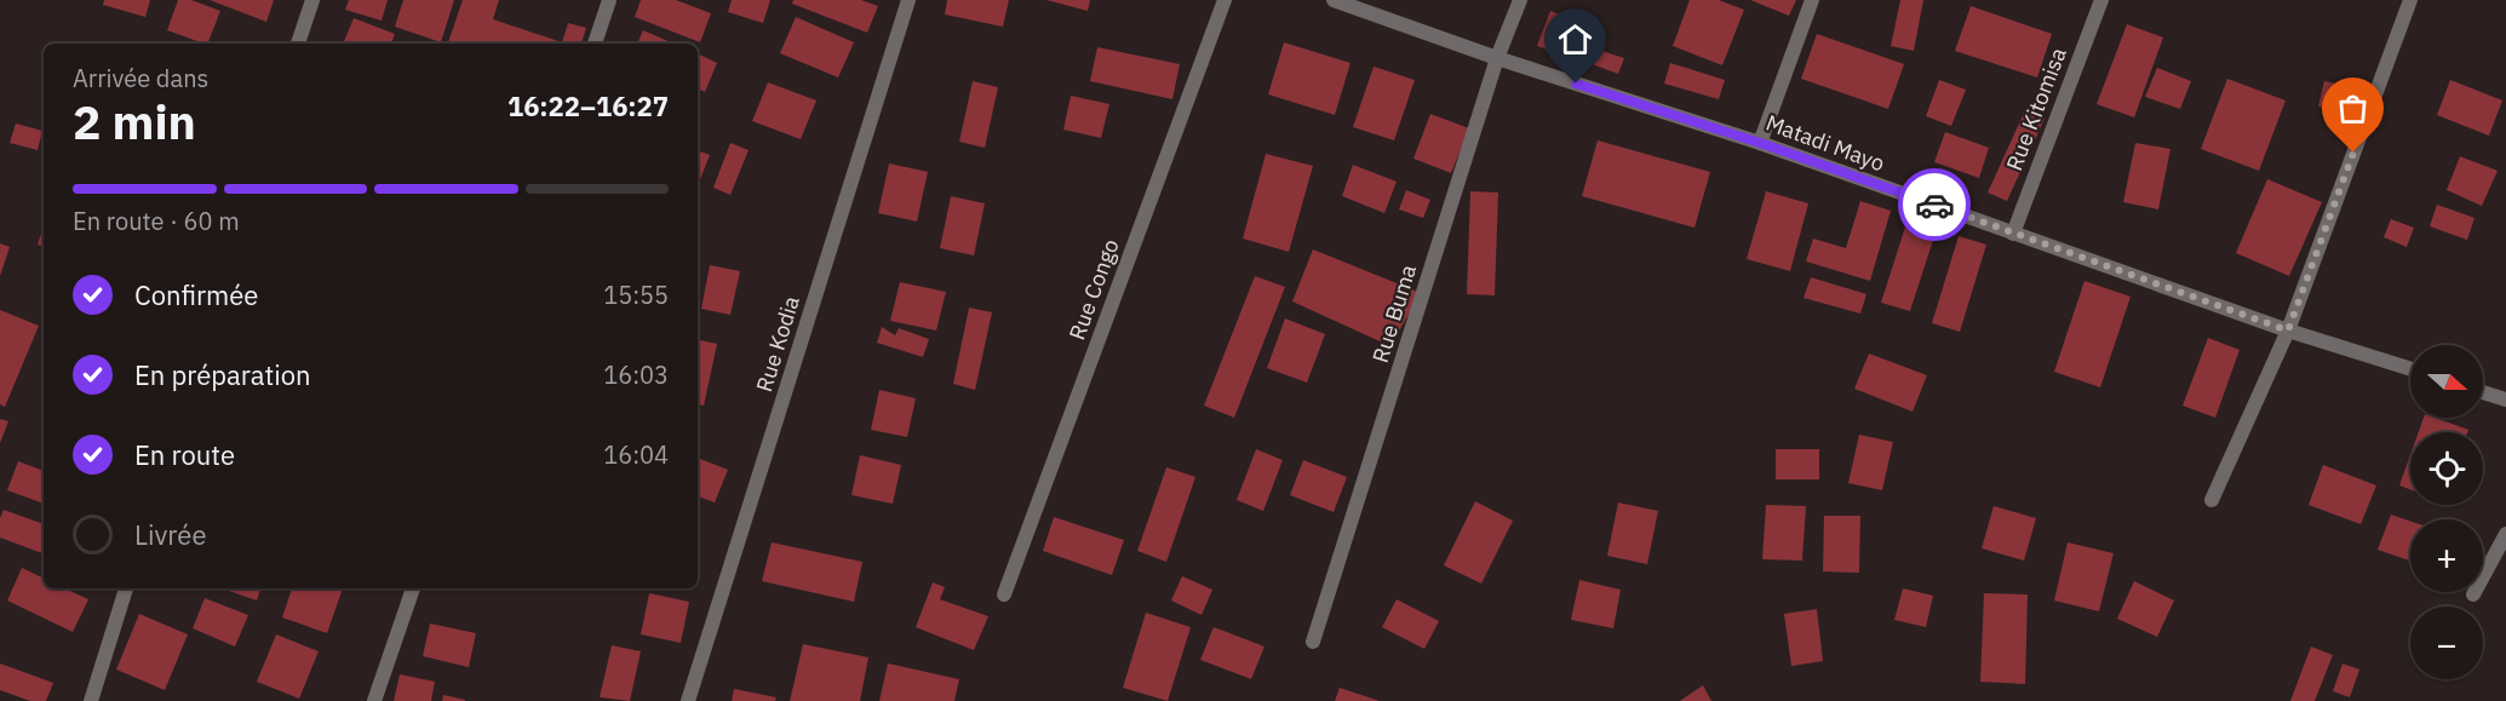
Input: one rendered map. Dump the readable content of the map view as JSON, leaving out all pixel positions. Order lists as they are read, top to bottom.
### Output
{
  "streets": {
    "street": [
      "Rue Kitomisa",
      "Matadi Mayo",
      "Rue Congo",
      "Rue Buma",
      "Rue Kodia"
    ]
  },
  "crossings": [
    ["Rue Kitomisa", "Matadi Mayo"],
    ["Matadi Mayo", "Rue Buma"]
  ],
  "north": "right",
  "page": {
    "heading": ["2 min", "Arrivée dans", "16:22–16:27"],
    "bar": "En route · 60 m",
    "list": [
      ["Confirmée", "15:55"],
      ["En préparation", "16:03"],
      ["En route", "16:04"],
      "Livrée"
    ],
    "map_buttons": ["+", "−"]
  }
}
